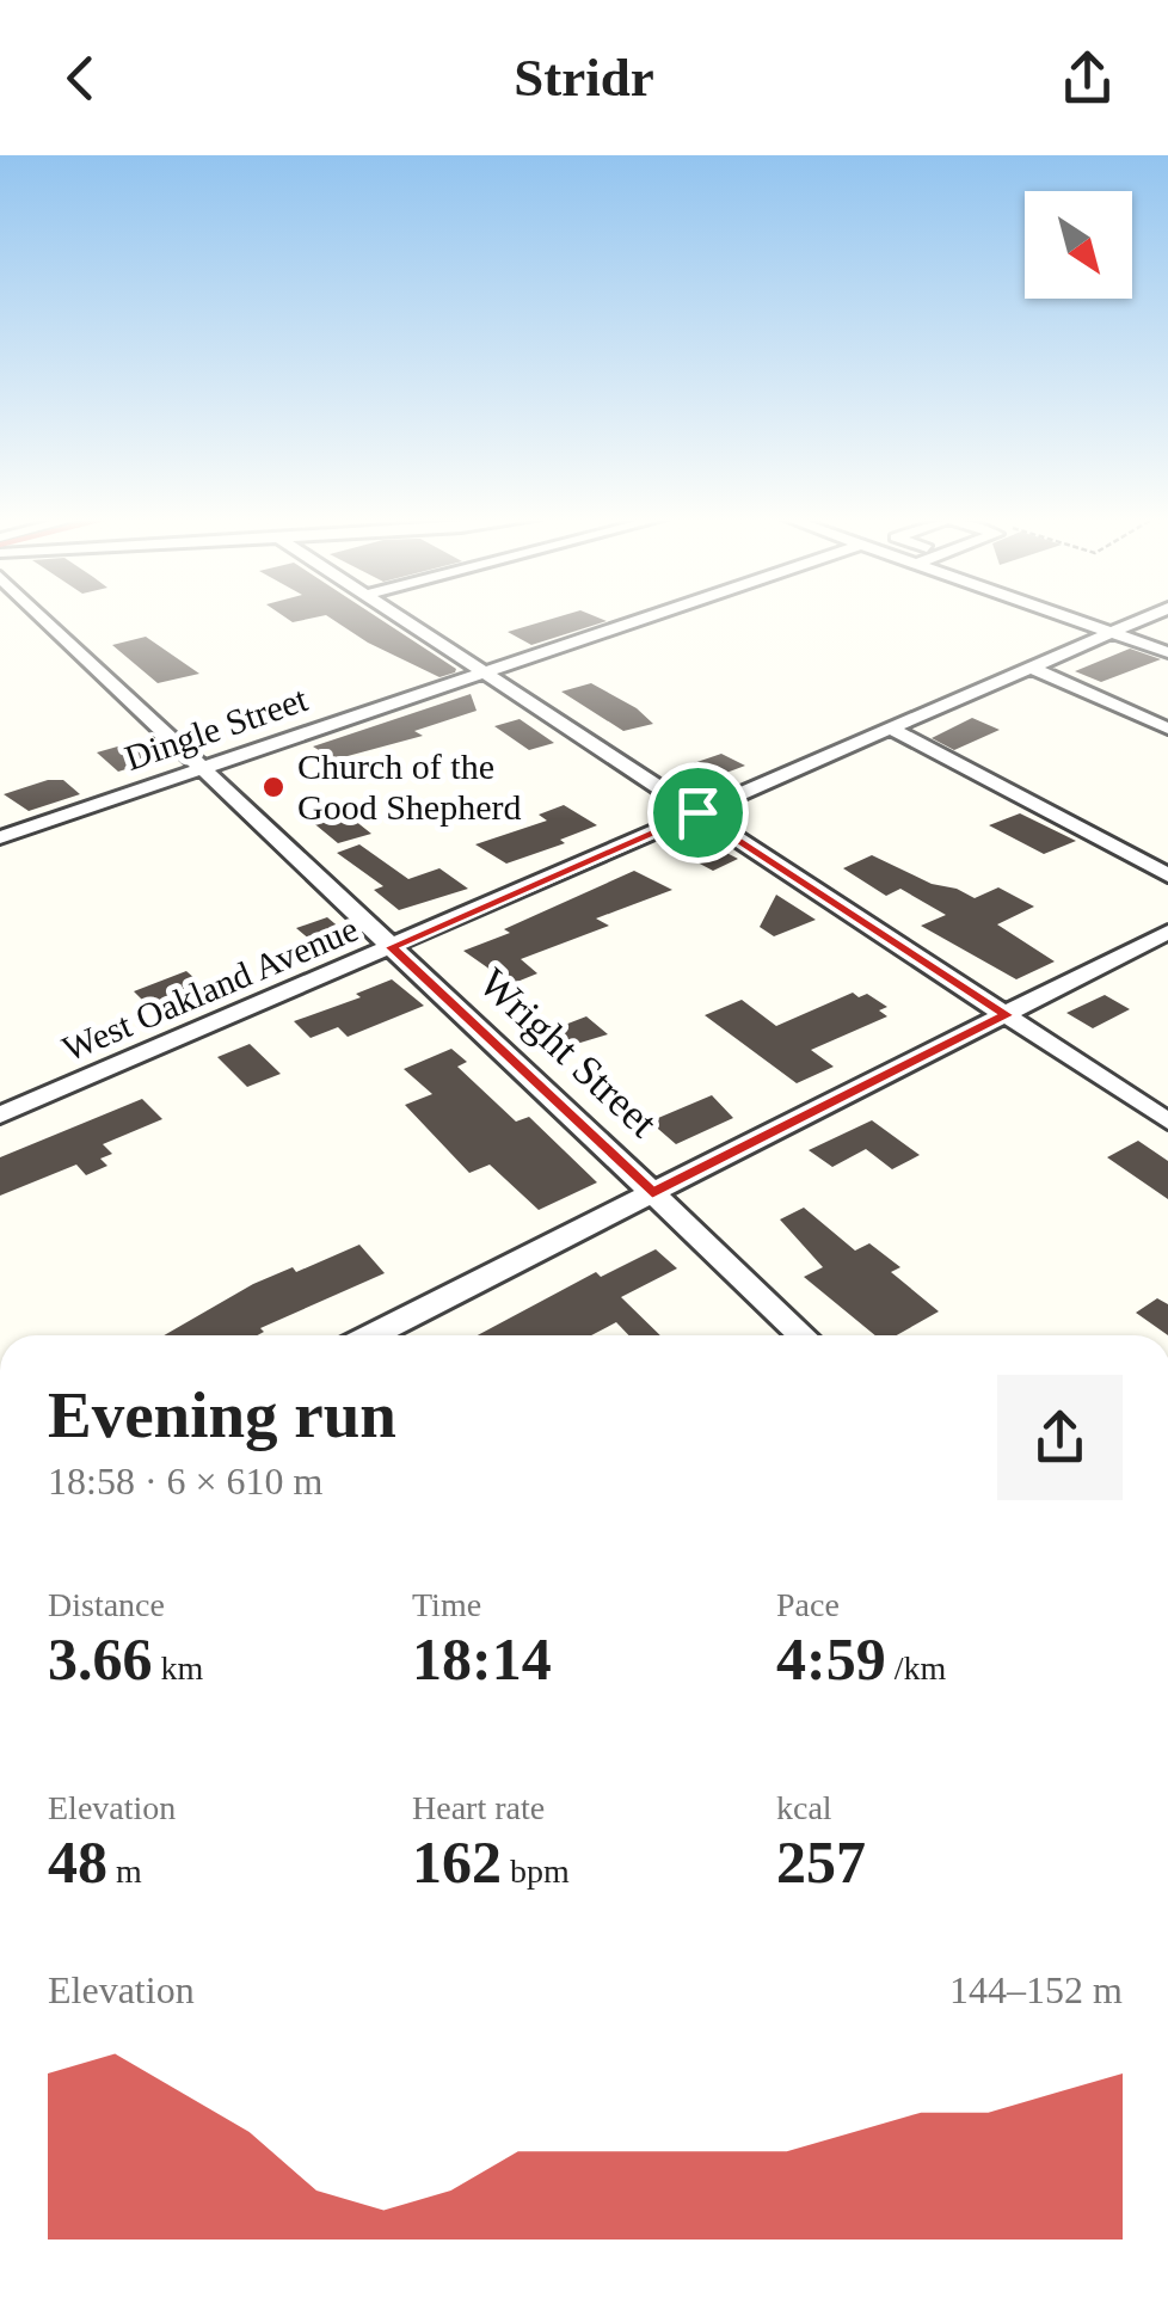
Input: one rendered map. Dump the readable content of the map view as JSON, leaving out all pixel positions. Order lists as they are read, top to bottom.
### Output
{
  "streets": {
    "street": ["Dingle Street", "West Oakland Avenue", "Wright Street"]
  },
  "crossings": [
    ["Dingle Street", "Wright Street"],
    ["West Oakland Avenue", "Wright Street"]
  ],
  "places": ["Church of the Good Shepherd"],
  "north": "bottom right",
  "page": {
    "header": "Stridr",
    "heading": ["Evening run", "18:58 · 6 × 610 m"],
    "stats": [
      ["Distance", "3.66 km"],
      ["Time", "18:14"],
      ["Pace", "4:59 /km"],
      ["Elevation", "48 m"],
      ["Heart rate", "162 bpm"],
      ["kcal", "257"]
    ],
    "chart": ["Elevation", "144–152 m"]
  }
}
